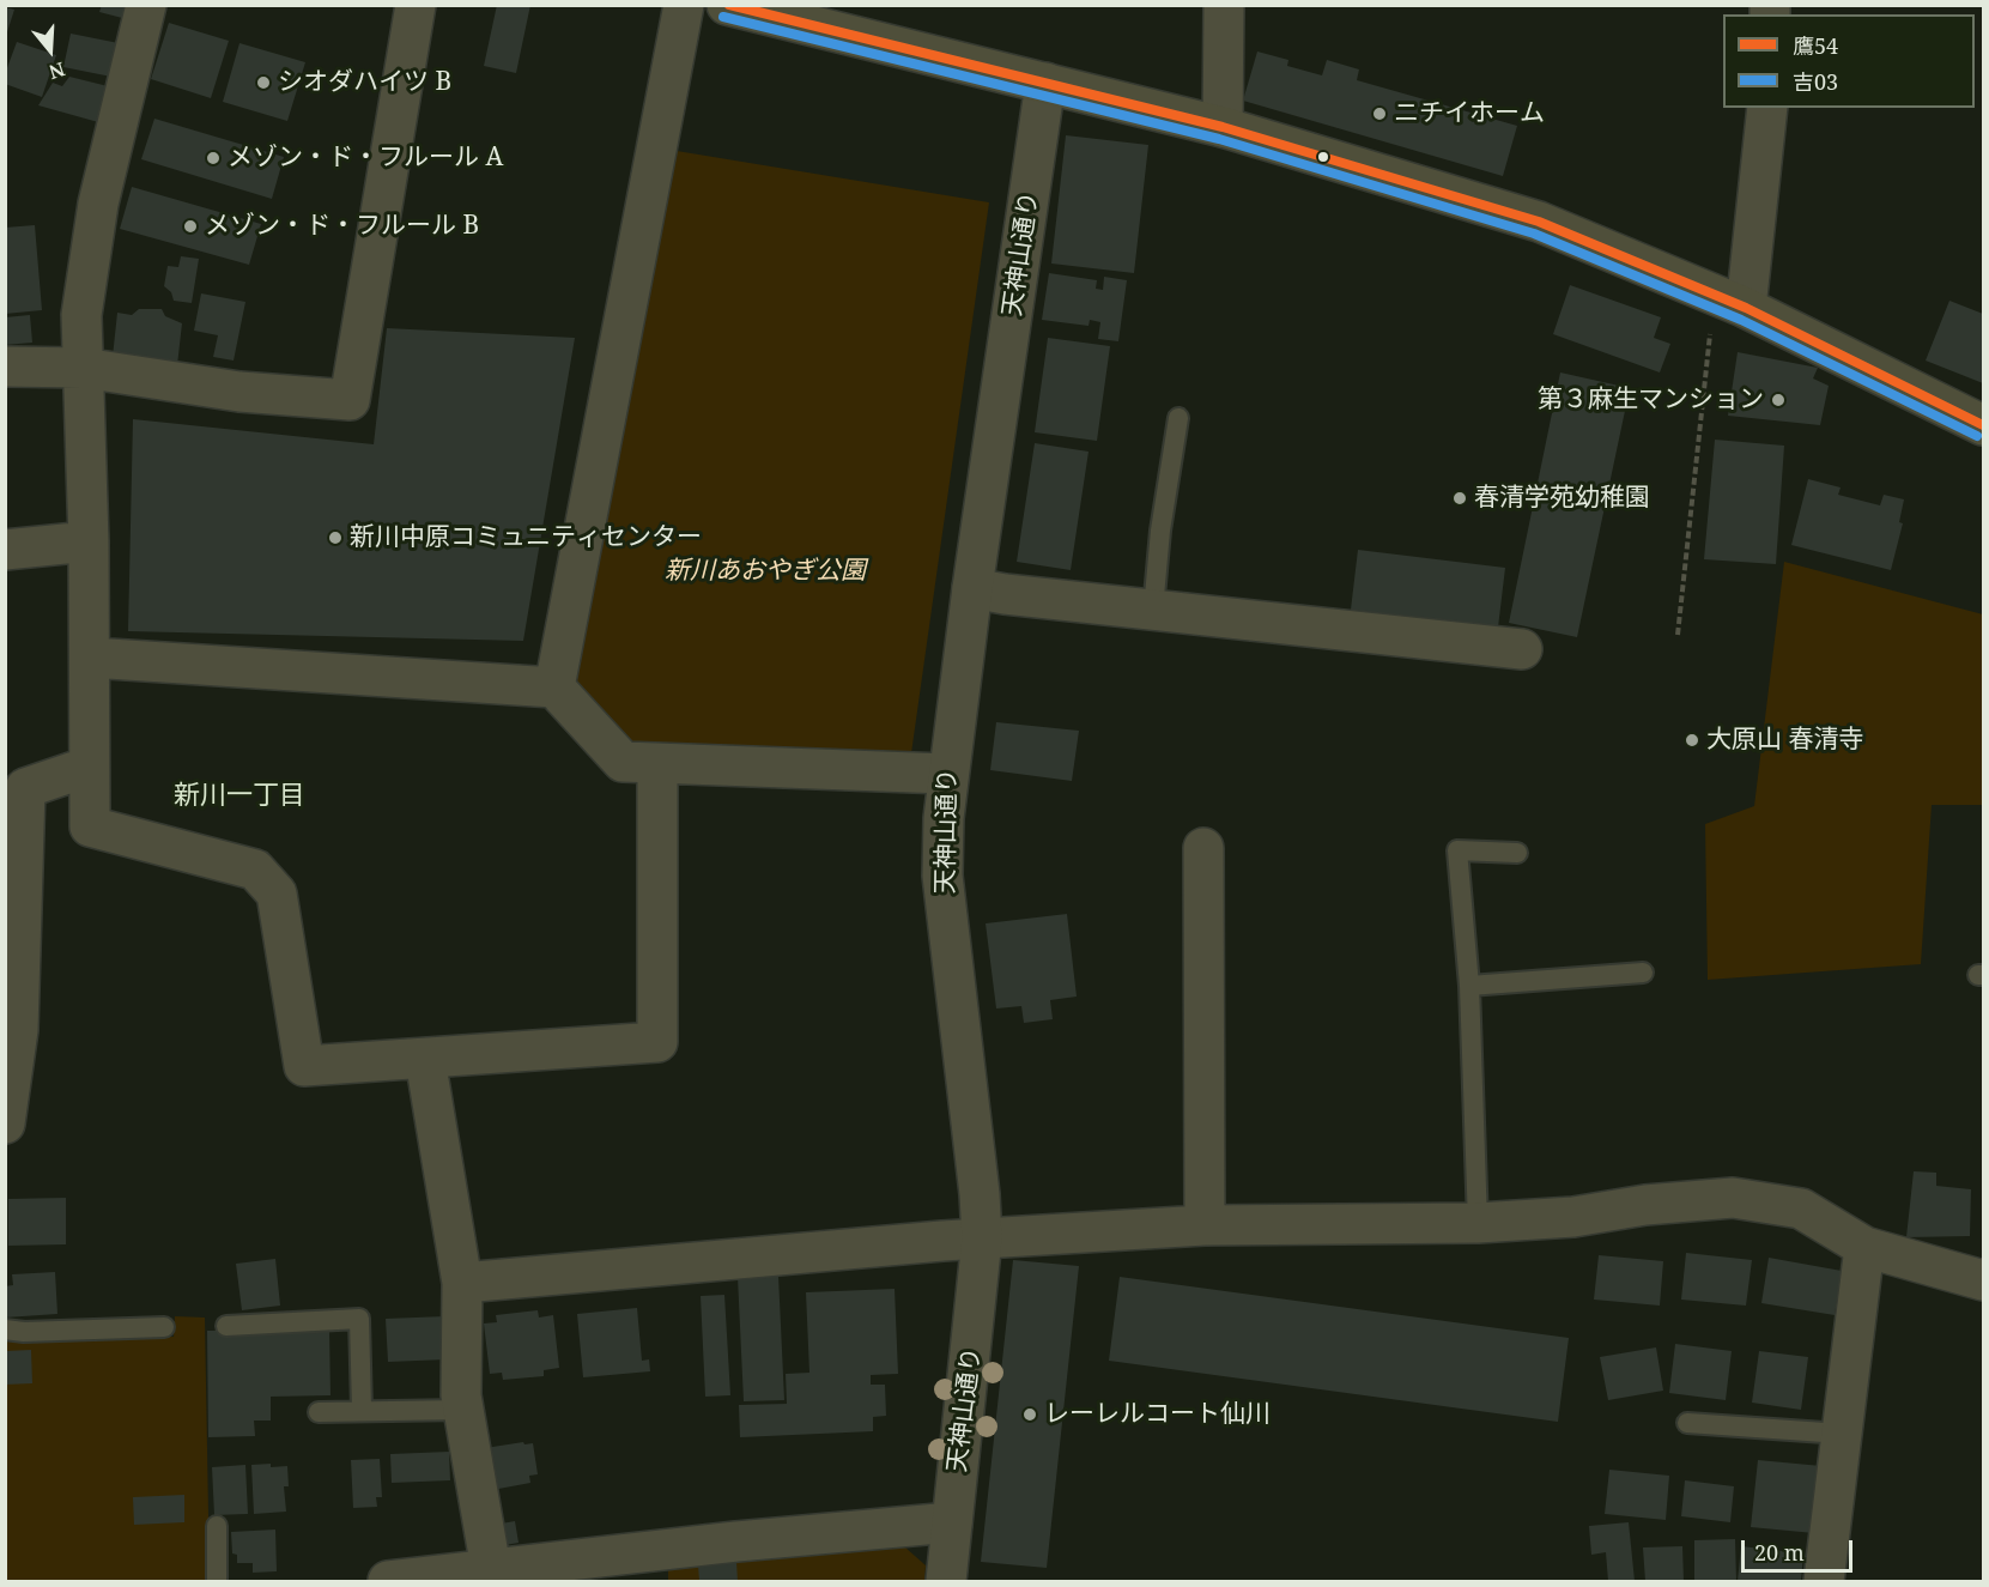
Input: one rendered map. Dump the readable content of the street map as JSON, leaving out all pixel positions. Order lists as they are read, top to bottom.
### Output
{
  "streets": {
    "street": ["天神山通り"]
  },
  "districts": ["新川一丁目"],
  "parks": ["新川あおやぎ公園"],
  "places": [
    "シオダハイツ B",
    "ニチイホーム",
    "メゾン・ド・フルール A",
    "メゾン・ド・フルール B",
    "第３麻生マンション",
    "春清学苑幼稚園",
    "新川中原コミュニティセンター",
    "大原山 春清寺",
    "レーレルコート仙川"
  ],
  "lines": ["transit line 鷹54", "transit line 吉03"],
  "legend": ["鷹54", "吉03"],
  "scale_bar": "20 m",
  "north": "bottom"
}
